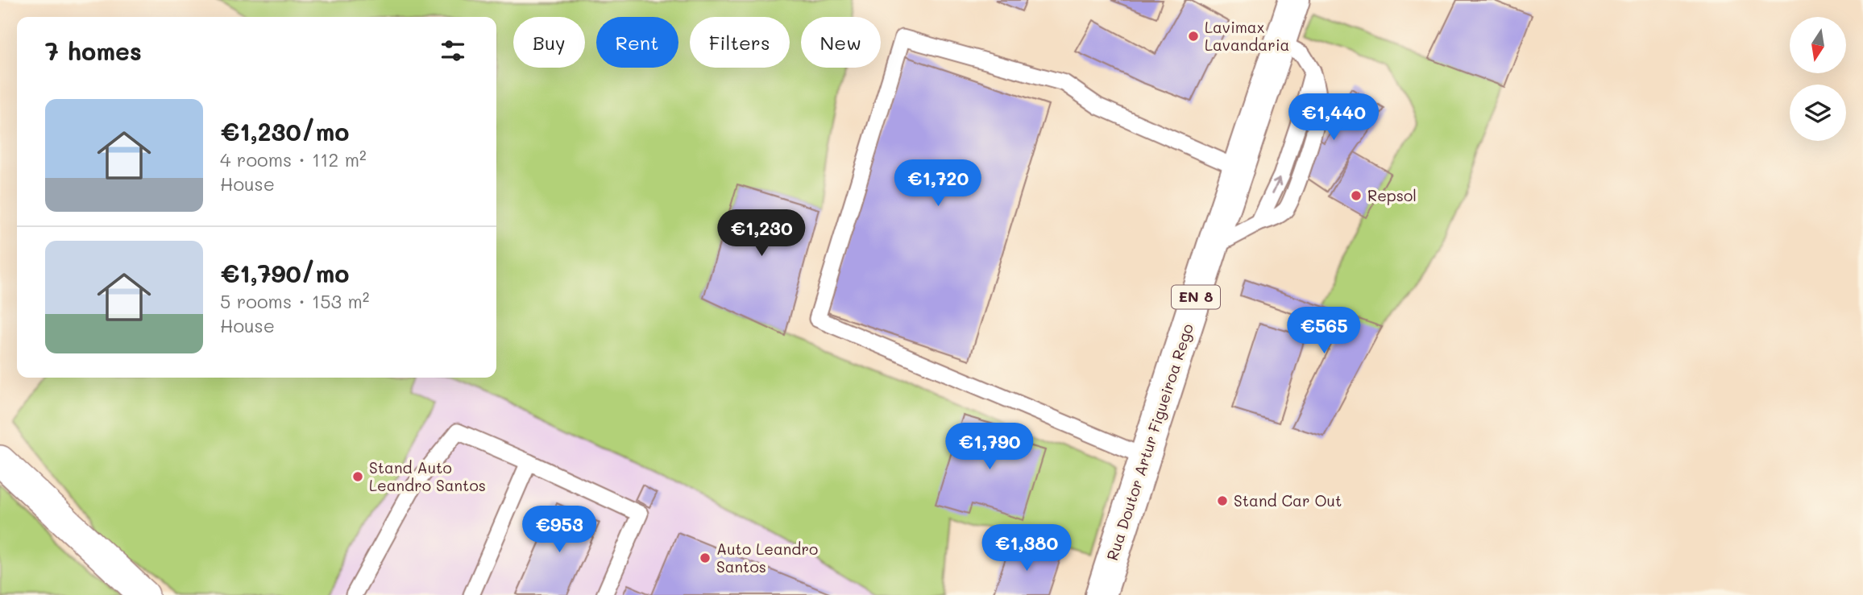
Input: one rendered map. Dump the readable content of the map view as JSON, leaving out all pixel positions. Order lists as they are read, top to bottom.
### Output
{
  "streets": {
    "main road": ["EN 8", "Rua Doutor Artur Figueiroa Rego"]
  },
  "places": [
    "Lavimax Lavandaria",
    "Repsol",
    "Stand Auto Leandro Santos",
    "Stand Car Out",
    "Auto Leandro Santos"
  ],
  "north": "bottom",
  "page": {
    "chip": [
      "Buy",
      "Rent",
      "Filters",
      "New"
    ],
    "heading": "7 homes",
    "list": [
      {
        "name": "€1,230/mo",
        "note": "4 rooms · 112 m² · House"
      },
      {
        "name": "€1,790/mo",
        "note": "5 rooms · 153 m² · House"
      }
    ],
    "price": [
      "€1,440",
      "€1,720",
      "€1,230",
      "€565",
      "€1,790",
      "€953",
      "€1,380"
    ]
  }
}
